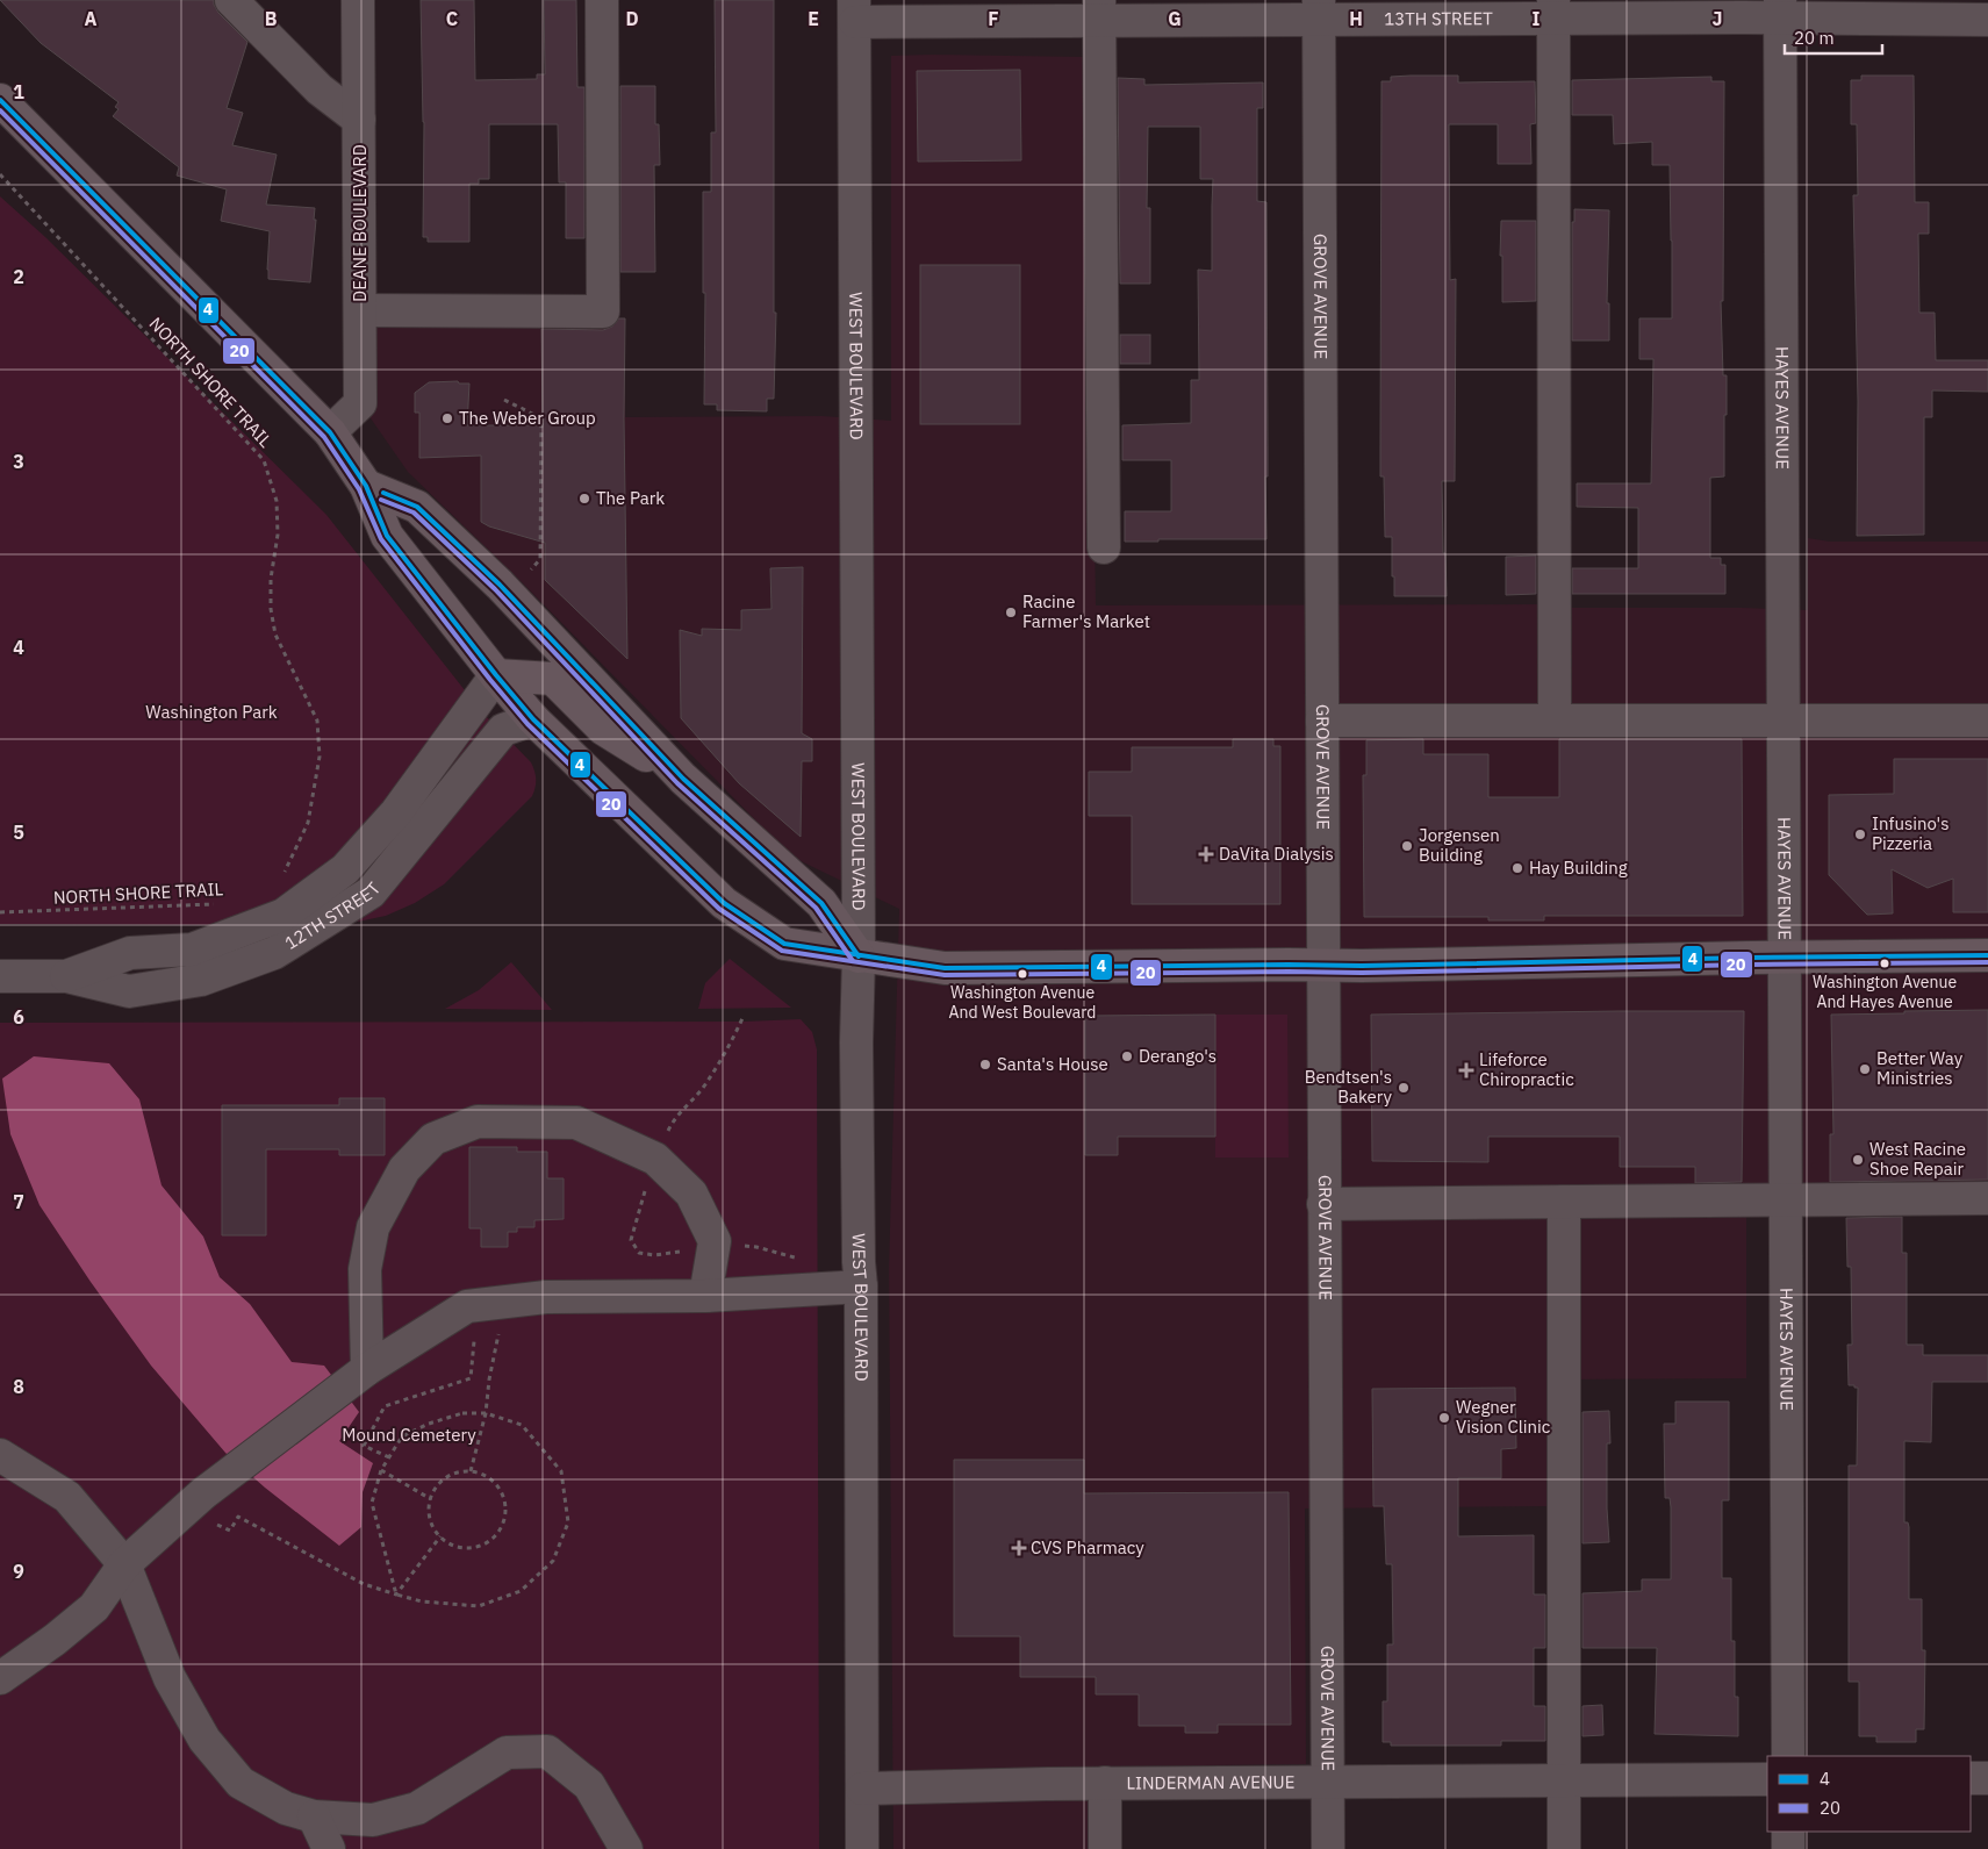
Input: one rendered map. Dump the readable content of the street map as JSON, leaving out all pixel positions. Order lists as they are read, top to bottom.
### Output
{
  "streets": {
    "street": [
      "13TH STREET",
      "DEANE BOULEVARD",
      "GROVE AVENUE",
      "WEST BOULEVARD",
      "HAYES AVENUE",
      "12TH STREET",
      "LINDERMAN AVENUE"
    ],
    "path": ["NORTH SHORE TRAIL"]
  },
  "crossings": [
    ["13TH STREET", "GROVE AVENUE"],
    ["13TH STREET", "WEST BOULEVARD"],
    ["13TH STREET", "HAYES AVENUE"],
    ["GROVE AVENUE", "LINDERMAN AVENUE"],
    ["WEST BOULEVARD", "LINDERMAN AVENUE"]
  ],
  "parks": ["Washington Park", "Mound Cemetery"],
  "places": {
    "other": [
      "The Weber Group",
      "The Park",
      "Racine Farmer's Market",
      "Infusino's Pizzeria",
      "Jorgensen Building",
      "Hay Building",
      "Washington Avenue And Hayes Avenue",
      "Washington Avenue And West Boulevard",
      "Derango's",
      "Santa's House",
      "Better Way Ministries",
      "Bendtsen's Bakery",
      "West Racine Shoe Repair",
      "Wegner Vision Clinic"
    ],
    "health": ["DaVita Dialysis", "Lifeforce Chiropractic", "CVS Pharmacy"]
  },
  "lines": ["transit line 4", "transit line 20"],
  "legend": ["4", "20"],
  "scale_bar": "20 m",
  "grid": {
    "columns": [
      "A",
      "B",
      "C",
      "D",
      "E",
      "F",
      "G",
      "H",
      "I",
      "J"
    ],
    "rows": [
      "1",
      "2",
      "3",
      "4",
      "5",
      "6",
      "7",
      "8",
      "9"
    ]
  }
}
